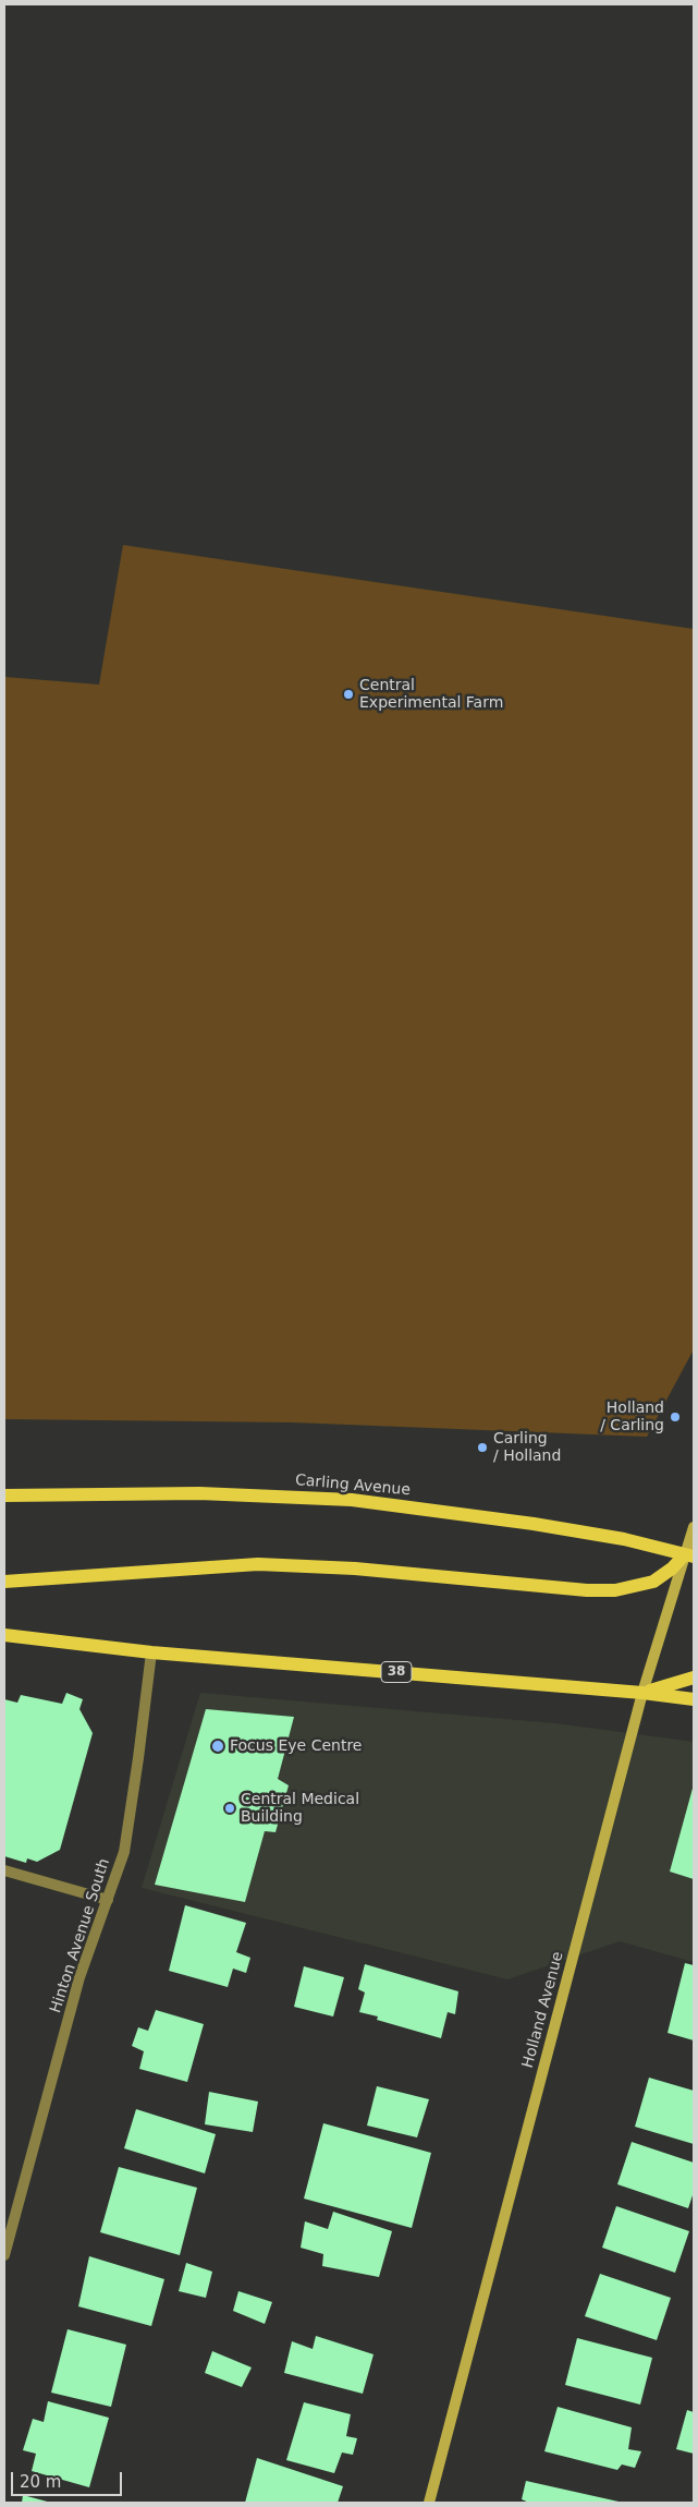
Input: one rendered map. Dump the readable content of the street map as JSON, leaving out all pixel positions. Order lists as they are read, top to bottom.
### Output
{
  "streets": {
    "main road": ["Carling Avenue", "38"],
    "street": ["Hinton Avenue South", "Holland Avenue"]
  },
  "crossings": [
    ["Carling Avenue", "Holland Avenue"],
    ["38", "Hinton Avenue South"],
    ["38", "Holland Avenue"]
  ],
  "places": [
    "Central Experimental Farm",
    "Holland / Carling",
    "Carling / Holland",
    "Focus Eye Centre",
    "Central Medical Building"
  ],
  "scale_bar": "20 m"
}
